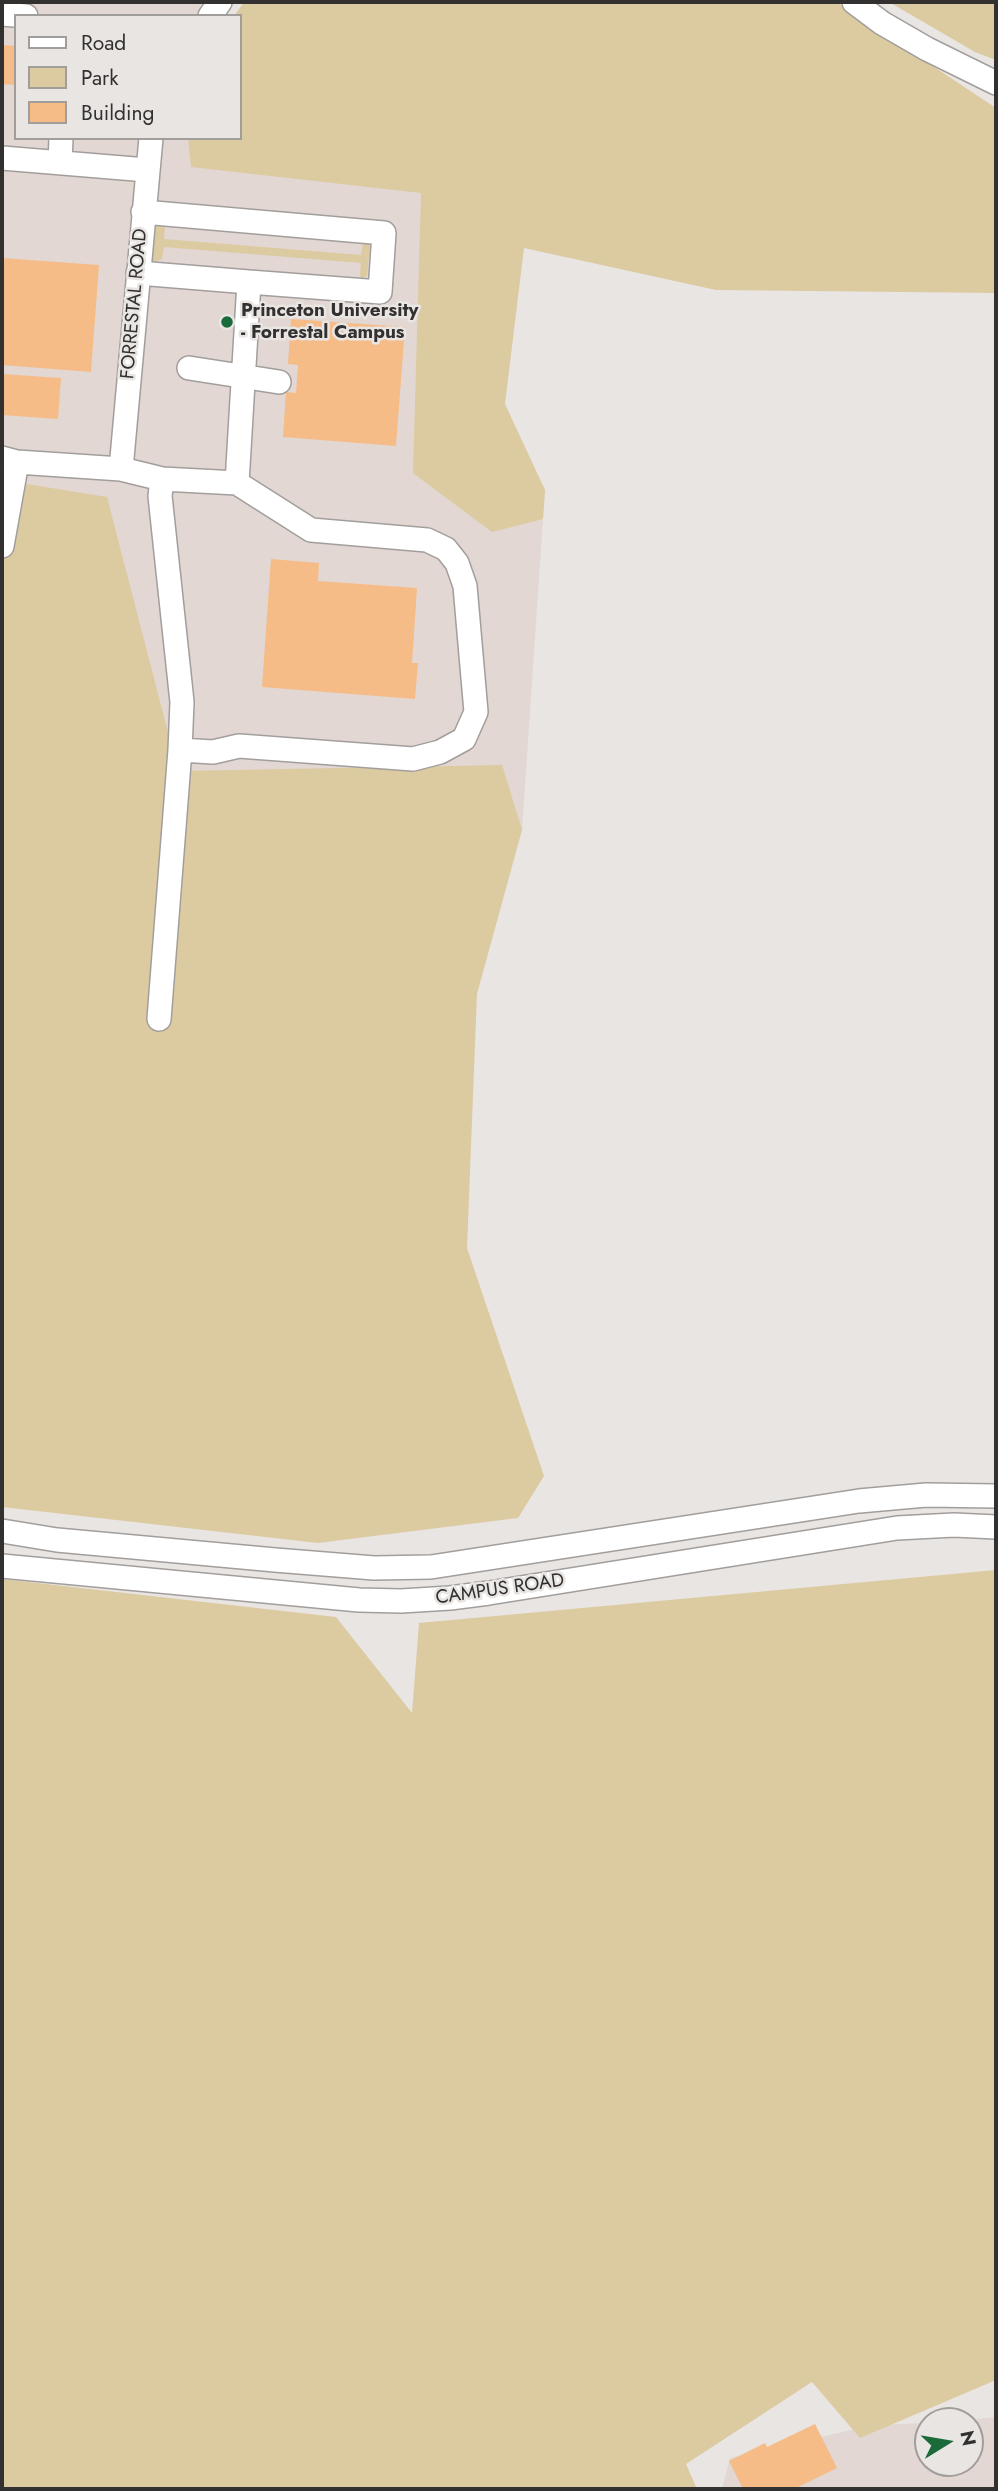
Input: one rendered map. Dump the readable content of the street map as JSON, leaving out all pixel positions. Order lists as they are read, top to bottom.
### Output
{
  "streets": {
    "street": ["FORRESTAL ROAD", "CAMPUS ROAD"]
  },
  "places": ["Princeton University - Forrestal Campus"],
  "legend": ["Road", "Park", "Building"],
  "north": "right"
}
